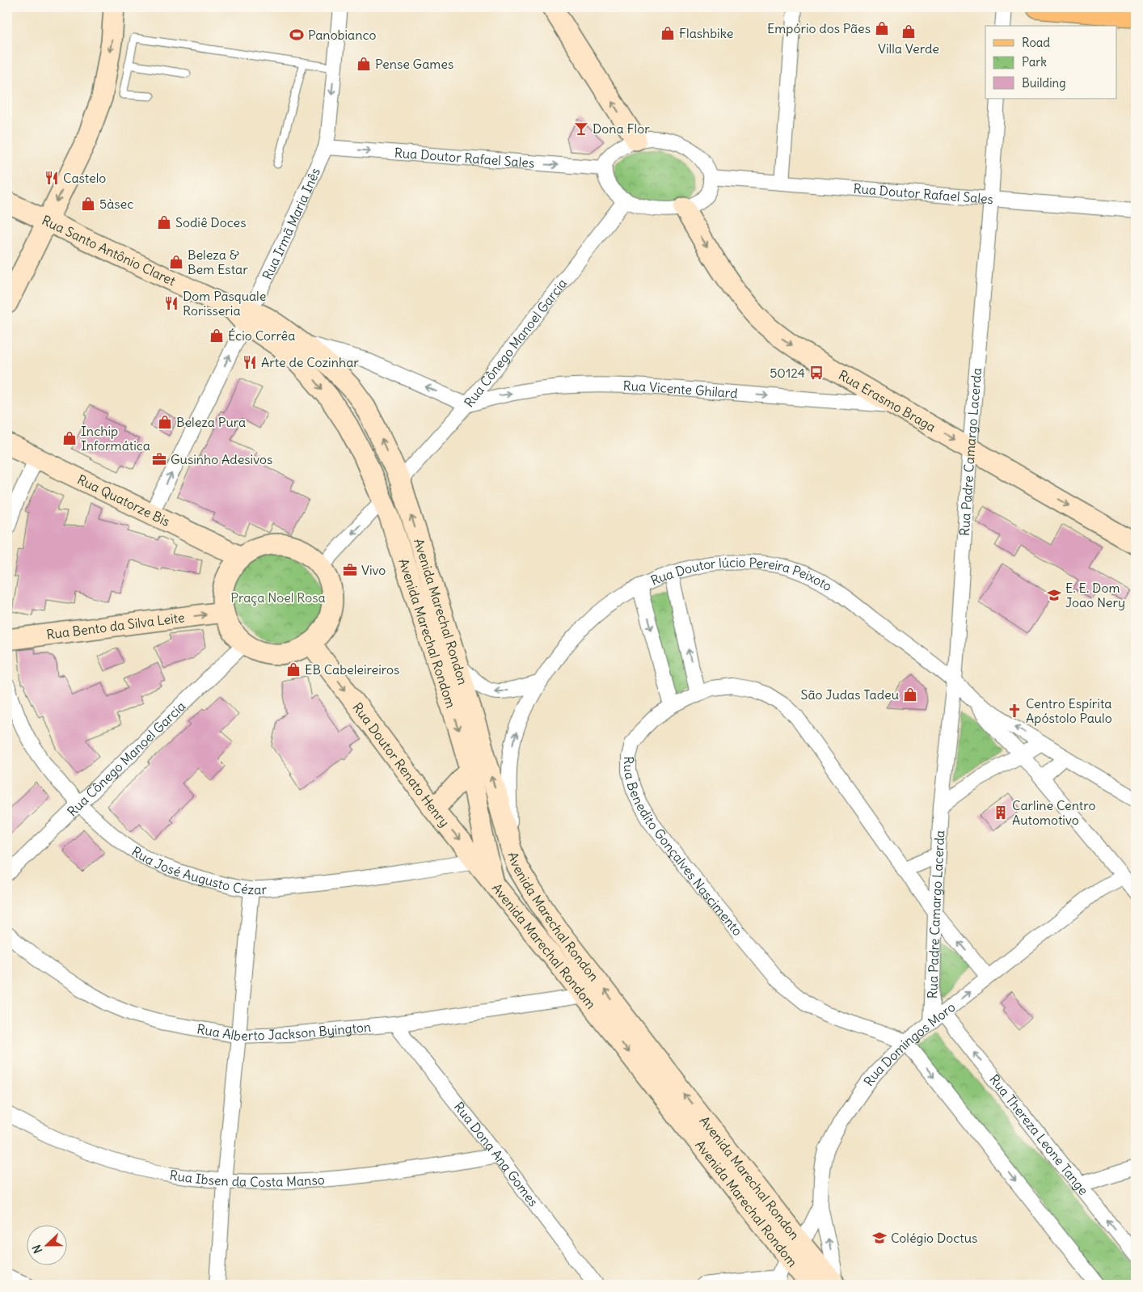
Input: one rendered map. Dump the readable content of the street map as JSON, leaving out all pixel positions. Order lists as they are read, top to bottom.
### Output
{
  "streets": {
    "main road": [
      "Rua Santo Antônio Claret",
      "Rua Erasmo Braga",
      "Rua Quatorze Bis",
      "Avenida Marechal Rondon",
      "Rua Bento da Silva Leite",
      "Avenida Marechal Rondom",
      "Rua Doutor Renato Henry"
    ],
    "street": [
      "Rua Doutor Rafael Sales",
      "Rua Irmã Maria Inês",
      "Rua Cônego Manoel Garcia",
      "Rua Vicente Ghilard",
      "Rua Padre Camargo Lacerda",
      "Rua Doutor lúcio Pereira Peixoto",
      "Rua Benedito Gonçalves Nascimento",
      "Rua José Augusto Cézar",
      "Rua Alberto Jackson Byington",
      "Rua Domingos Moro",
      "Rua Thereza Leone Tange",
      "Rua Dona Ana Gomes",
      "Rua Ibsen da Costa Manso"
    ]
  },
  "crossings": [
    ["Rua Doutor Rafael Sales", "Rua Irmã Maria Inês"],
    ["Rua Doutor Rafael Sales", "Rua Cônego Manoel Garcia"],
    ["Rua Doutor Rafael Sales", "Rua Erasmo Braga"],
    ["Rua Doutor Rafael Sales", "Rua Padre Camargo Lacerda"],
    ["Rua Irmã Maria Inês", "Rua Santo Antônio Claret"],
    ["Rua Irmã Maria Inês", "Rua Quatorze Bis"],
    ["Rua Santo Antônio Claret", "Rua Cônego Manoel Garcia"],
    ["Rua Santo Antônio Claret", "Avenida Marechal Rondon"],
    ["Rua Santo Antônio Claret", "Avenida Marechal Rondom"],
    ["Rua Cônego Manoel Garcia", "Rua Vicente Ghilard"],
    ["Rua Cônego Manoel Garcia", "Rua Erasmo Braga"],
    ["Rua Cônego Manoel Garcia", "Rua Quatorze Bis"],
    ["Rua Cônego Manoel Garcia", "Avenida Marechal Rondon"],
    ["Rua Cônego Manoel Garcia", "Rua Bento da Silva Leite"],
    ["Rua Cônego Manoel Garcia", "Rua Doutor Renato Henry"],
    ["Rua Cônego Manoel Garcia", "Rua José Augusto Cézar"],
    ["Rua Vicente Ghilard", "Rua Erasmo Braga"],
    ["Rua Erasmo Braga", "Rua Padre Camargo Lacerda"],
    ["Rua Padre Camargo Lacerda", "Rua Doutor lúcio Pereira Peixoto"],
    ["Rua Padre Camargo Lacerda", "Rua Benedito Gonçalves Nascimento"],
    ["Rua Padre Camargo Lacerda", "Rua Domingos Moro"],
    ["Rua Quatorze Bis", "Rua Bento da Silva Leite"],
    ["Rua Quatorze Bis", "Rua Doutor Renato Henry"],
    ["Rua Doutor lúcio Pereira Peixoto", "Avenida Marechal Rondon"],
    ["Avenida Marechal Rondon", "Avenida Marechal Rondom"],
    ["Avenida Marechal Rondon", "Rua Domingos Moro"],
    ["Rua Bento da Silva Leite", "Rua Doutor Renato Henry"],
    ["Avenida Marechal Rondom", "Rua Doutor Renato Henry"],
    ["Avenida Marechal Rondom", "Rua Alberto Jackson Byington"],
    ["Rua Doutor Renato Henry", "Rua José Augusto Cézar"],
    ["Rua Benedito Gonçalves Nascimento", "Rua Domingos Moro"],
    ["Rua Alberto Jackson Byington", "Rua Dona Ana Gomes"],
    ["Rua Domingos Moro", "Rua Thereza Leone Tange"],
    ["Rua Dona Ana Gomes", "Rua Ibsen da Costa Manso"]
  ],
  "one_way": [
    "Rua Doutor Rafael Sales",
    "Rua Vicente Ghilard",
    "Rua Erasmo Braga",
    "Avenida Marechal Rondon",
    "Rua Bento da Silva Leite",
    "Avenida Marechal Rondom",
    "Rua Doutor Renato Henry"
  ],
  "parks": ["Praça Noel Rosa"],
  "places": {
    "shop": [
      "Empório dos Pães",
      "Villa Verde",
      "Flashbike",
      "Pense Games",
      "5àsec",
      "Sodiê Doces",
      "Beleza & Bem Estar",
      "Écio Corrêa",
      "Beleza Pura",
      "Inchip Informática",
      "EB Cabeleireiros",
      "São Judas Tadeu"
    ],
    "sports": ["Panobianco"],
    "bar": ["Dona Flor"],
    "restaurant": ["Castelo", "Dom Pasquale Rorisseria", "Arte de Cozinhar"],
    "bus stop": ["50124"],
    "office": ["Gusinho Adesivos", "Vivo"],
    "school or university": ["E. E. Dom Joao Nery", "Colégio Doctus"],
    "church": ["Centro Espírita Apóstolo Paulo"],
    "building": ["Carline Centro Automotivo"]
  },
  "legend": ["Road", "Park", "Building"],
  "north": "left"
}
